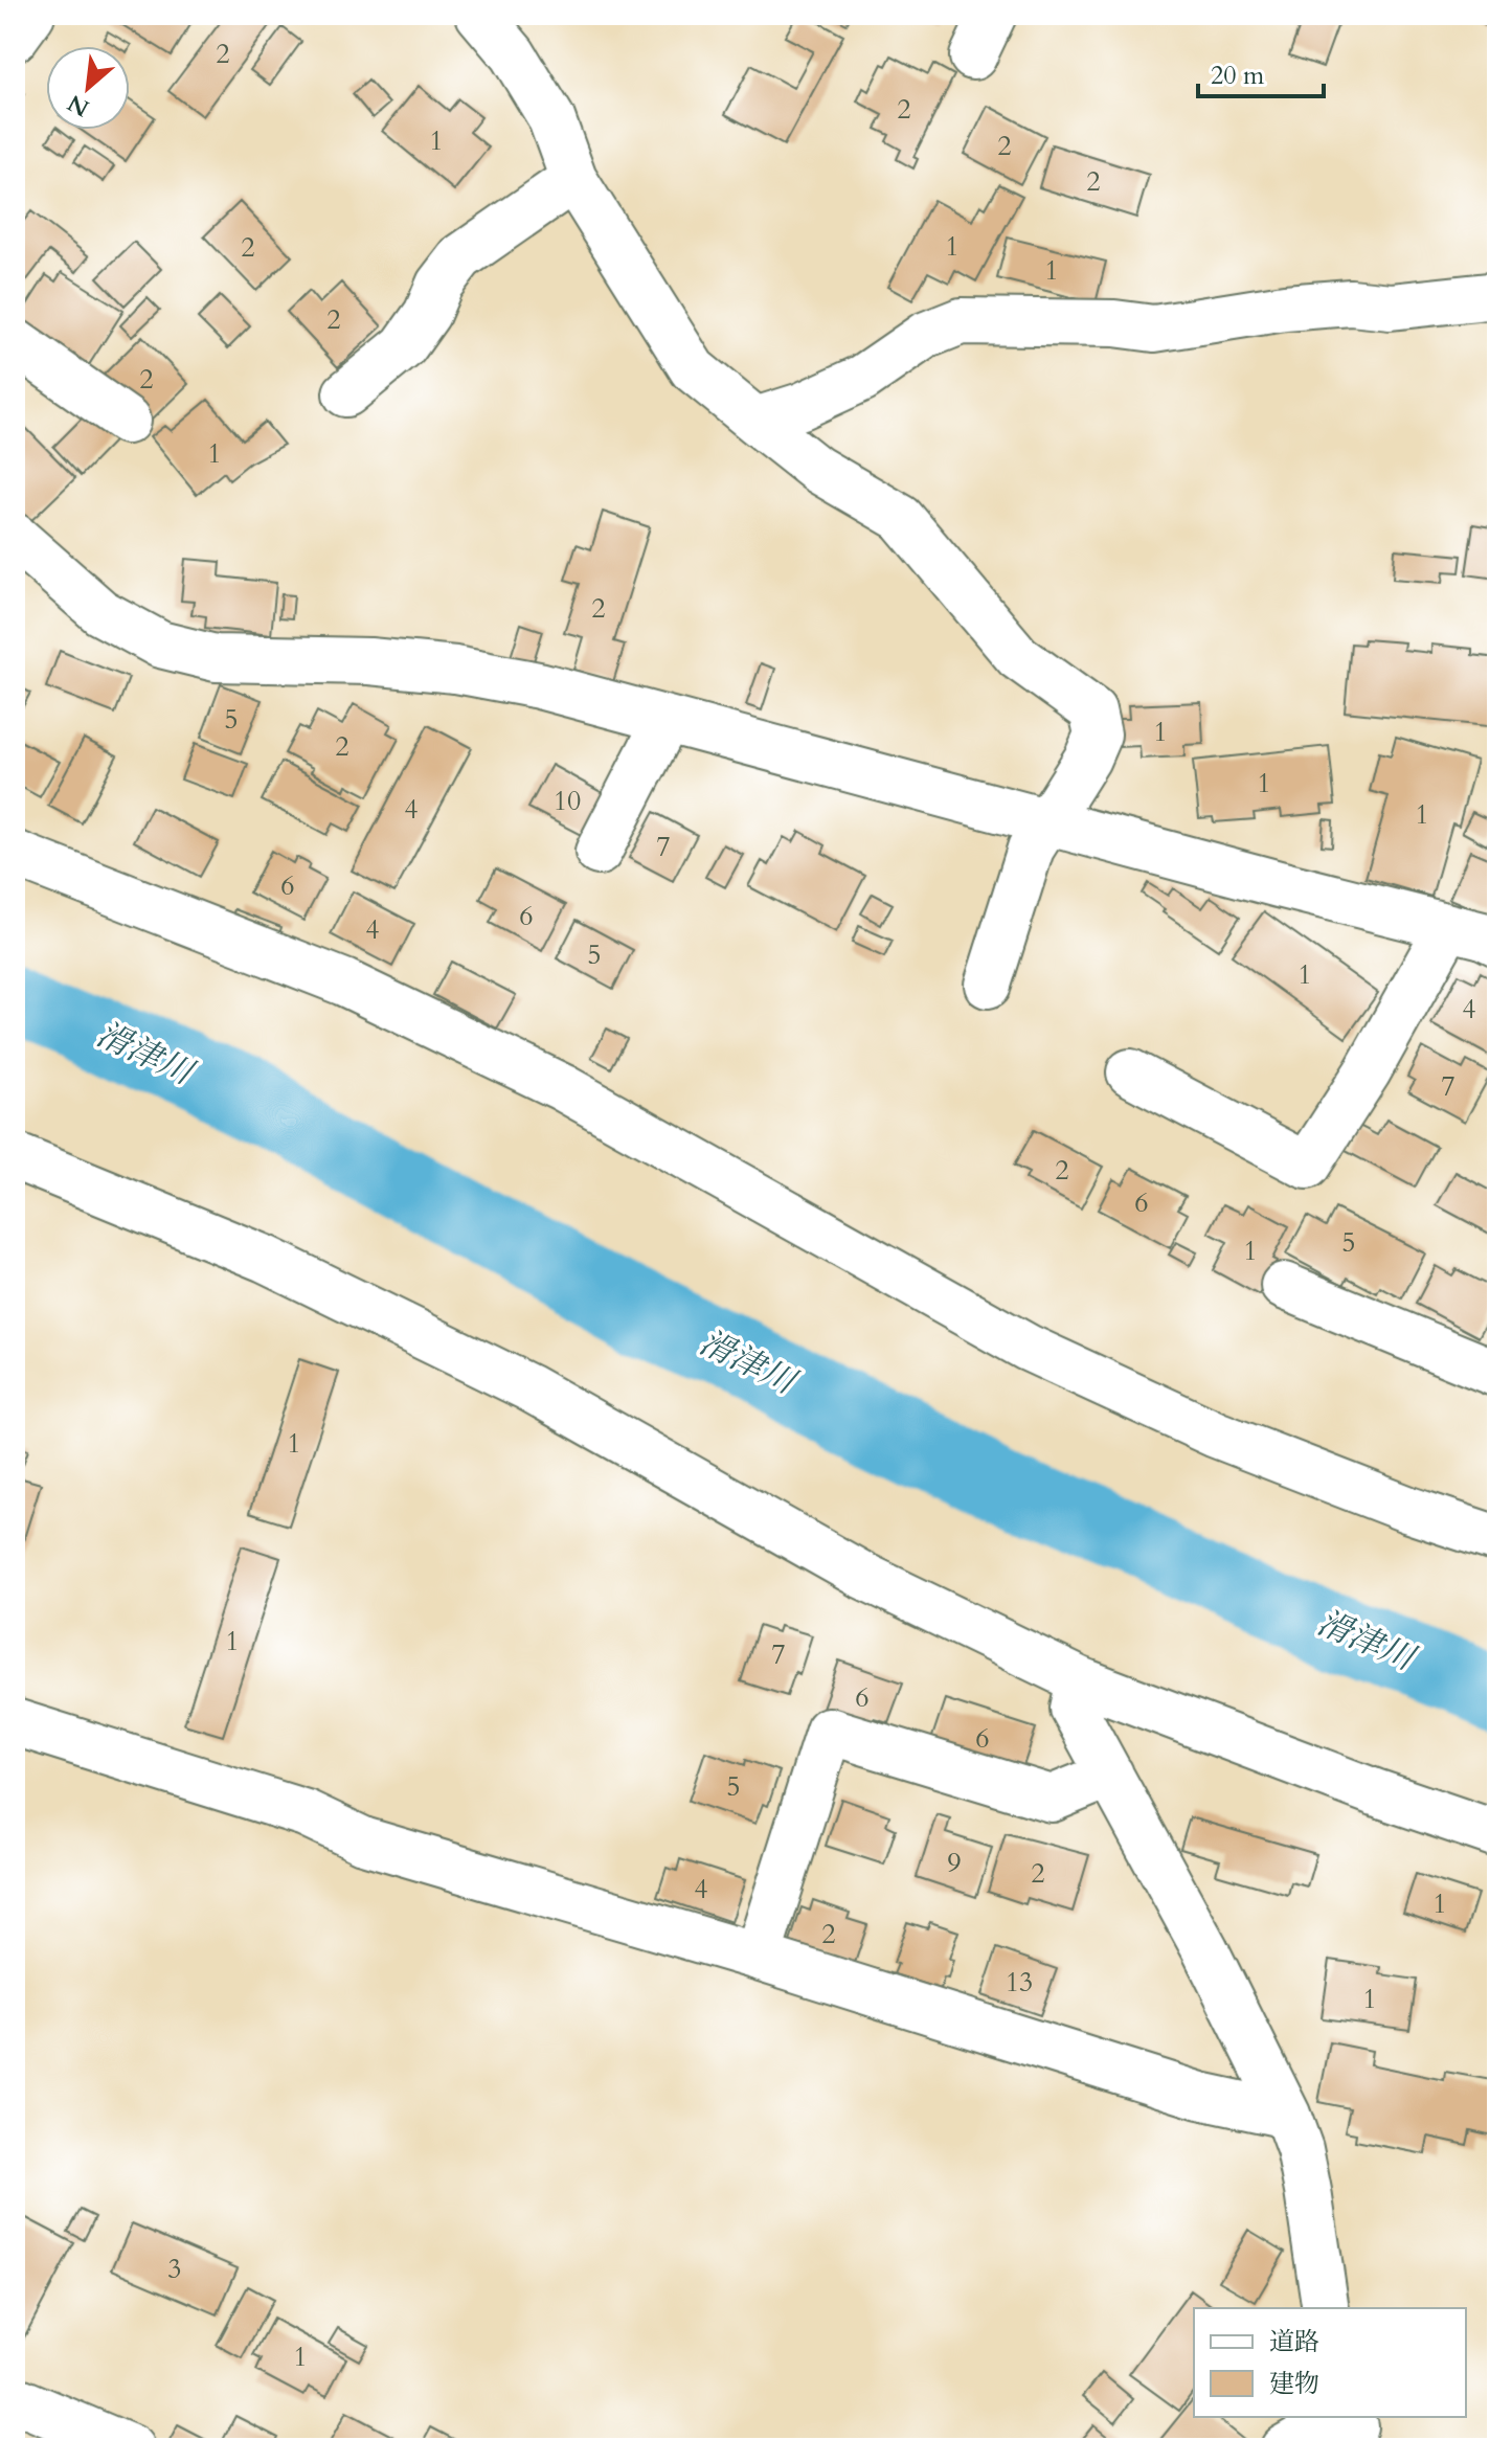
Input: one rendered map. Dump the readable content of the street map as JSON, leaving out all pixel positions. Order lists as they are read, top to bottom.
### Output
{
  "water": ["滑津川"],
  "house_numbers": [
    "2",
    "2",
    "1",
    "2",
    "2",
    "1",
    "2",
    "1",
    "2",
    "2",
    "1",
    "2",
    "5",
    "1",
    "2",
    "1",
    "10",
    "4",
    "1",
    "7",
    "6",
    "6",
    "4",
    "5",
    "1",
    "4",
    "7",
    "2",
    "6",
    "5",
    "1",
    "1",
    "1",
    "7",
    "6",
    "6",
    "5",
    "9",
    "2",
    "4",
    "1",
    "2",
    "13",
    "1",
    "3",
    "1"
  ],
  "legend": ["道路", "建物"],
  "scale_bar": "20 m",
  "north": "bottom left"
}
